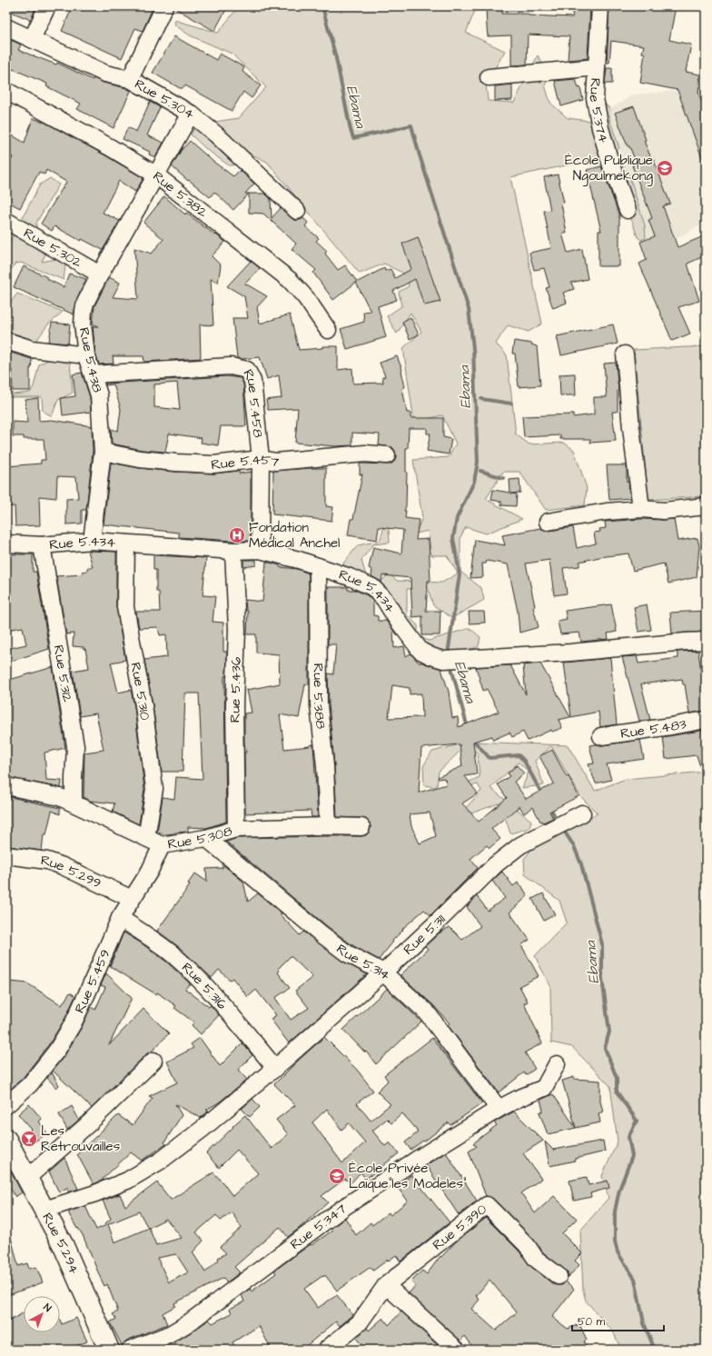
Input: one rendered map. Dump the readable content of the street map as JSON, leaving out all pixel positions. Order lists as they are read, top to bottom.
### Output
{
  "streets": {
    "main road": ["Rue 5.294"],
    "street": [
      "Rue 5.304",
      "Rue 5.374",
      "Rue 5.382",
      "Rue 5.302",
      "Rue 5.438",
      "Rue 5.458",
      "Rue 5.457",
      "Rue 5.434",
      "Rue 5.312",
      "Rue 5.436",
      "Rue 5.310",
      "Rue 5.388",
      "Rue 5.483",
      "Rue 5.308",
      "Rue 5.299",
      "Rue 5.311",
      "Rue 5.314",
      "Rue 5.459",
      "Rue 5.316",
      "Rue 5.347",
      "Rue 5.390"
    ]
  },
  "crossings": [
    ["Rue 5.382", "Rue 5.438"],
    ["Rue 5.302", "Rue 5.438"],
    ["Rue 5.438", "Rue 5.458"],
    ["Rue 5.438", "Rue 5.457"],
    ["Rue 5.438", "Rue 5.434"],
    ["Rue 5.458", "Rue 5.457"],
    ["Rue 5.458", "Rue 5.434"],
    ["Rue 5.434", "Rue 5.312"],
    ["Rue 5.434", "Rue 5.436"],
    ["Rue 5.434", "Rue 5.310"],
    ["Rue 5.434", "Rue 5.388"],
    ["Rue 5.312", "Rue 5.308"],
    ["Rue 5.436", "Rue 5.308"],
    ["Rue 5.310", "Rue 5.308"],
    ["Rue 5.388", "Rue 5.308"],
    ["Rue 5.308", "Rue 5.314"],
    ["Rue 5.308", "Rue 5.459"],
    ["Rue 5.299", "Rue 5.459"],
    ["Rue 5.311", "Rue 5.314"],
    ["Rue 5.311", "Rue 5.316"],
    ["Rue 5.311", "Rue 5.294"],
    ["Rue 5.314", "Rue 5.347"],
    ["Rue 5.459", "Rue 5.316"]
  ],
  "water": ["Ebama"],
  "places": {
    "school or university": ["École Publique Ngoulmekong", "École Privée Laïque\"les Modeles\""],
    "hospital": ["Fondation Médical Anchel"],
    "bar": ["Les Retrouvailles"]
  },
  "scale_bar": "50 m",
  "north": "top right"
}
